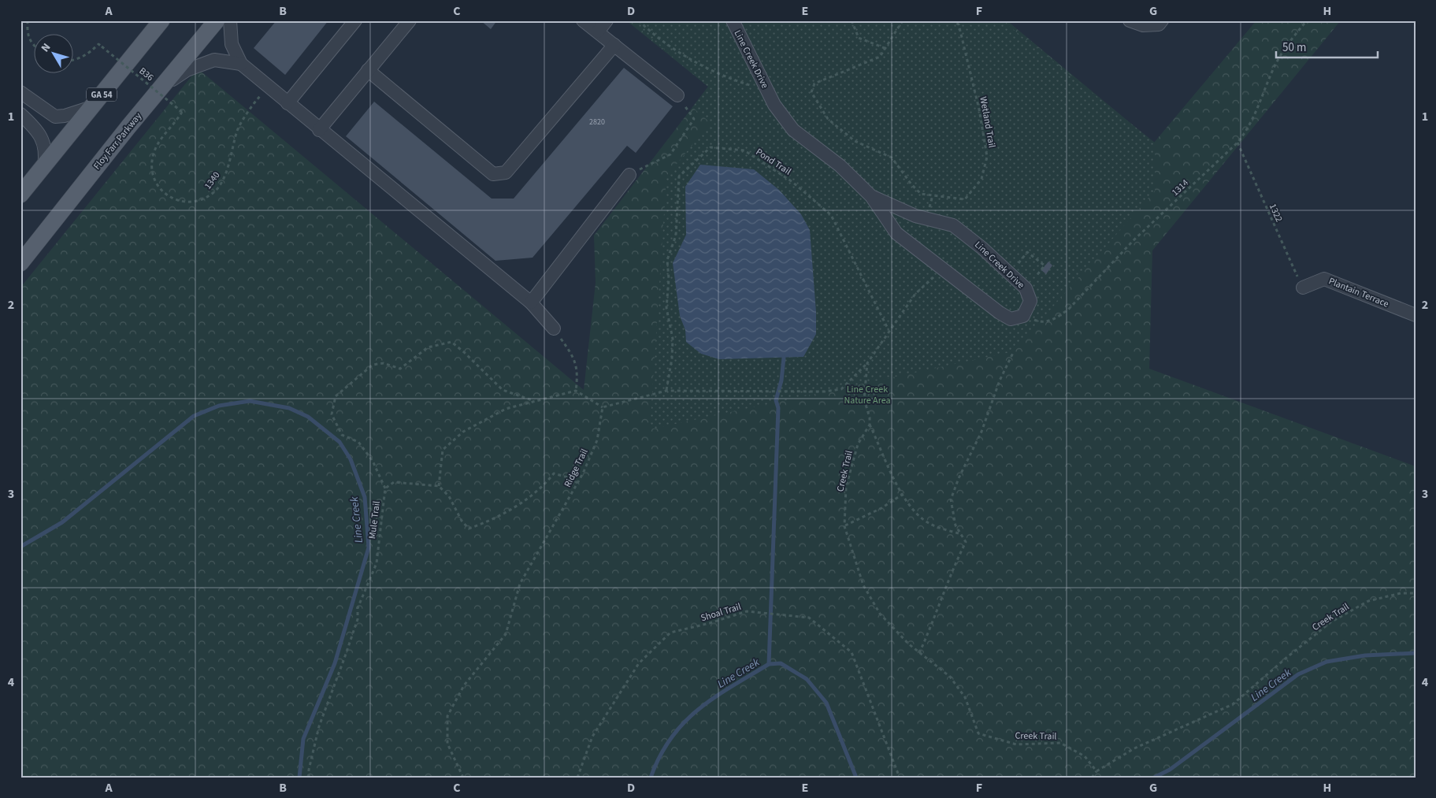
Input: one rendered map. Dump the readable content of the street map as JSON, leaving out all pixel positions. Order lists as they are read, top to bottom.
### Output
{
  "streets": {
    "main road": ["GA 54", "Floy Farr Parkway"],
    "street": ["Line Creek Drive", "Plantain Terrace"],
    "path": [
      "B36",
      "Wetland Trail",
      "Pond Trail",
      "1340",
      "1314",
      "1322",
      "Ridge Trail",
      "Creek Trail",
      "Mule Trail",
      "Shoal Trail"
    ]
  },
  "crossings": [
    ["Line Creek Drive", "1314"],
    ["B36", "1340"],
    ["1314", "1322"],
    ["1322", "Plantain Terrace"]
  ],
  "water": ["Line Creek"],
  "parks": ["Line Creek Nature Area"],
  "house_numbers": ["2820"],
  "scale_bar": "50 m",
  "north": "top left",
  "grid": {
    "columns": [
      "A",
      "B",
      "C",
      "D",
      "E",
      "F",
      "G",
      "H"
    ],
    "rows": [
      "1",
      "2",
      "3",
      "4"
    ]
  }
}
